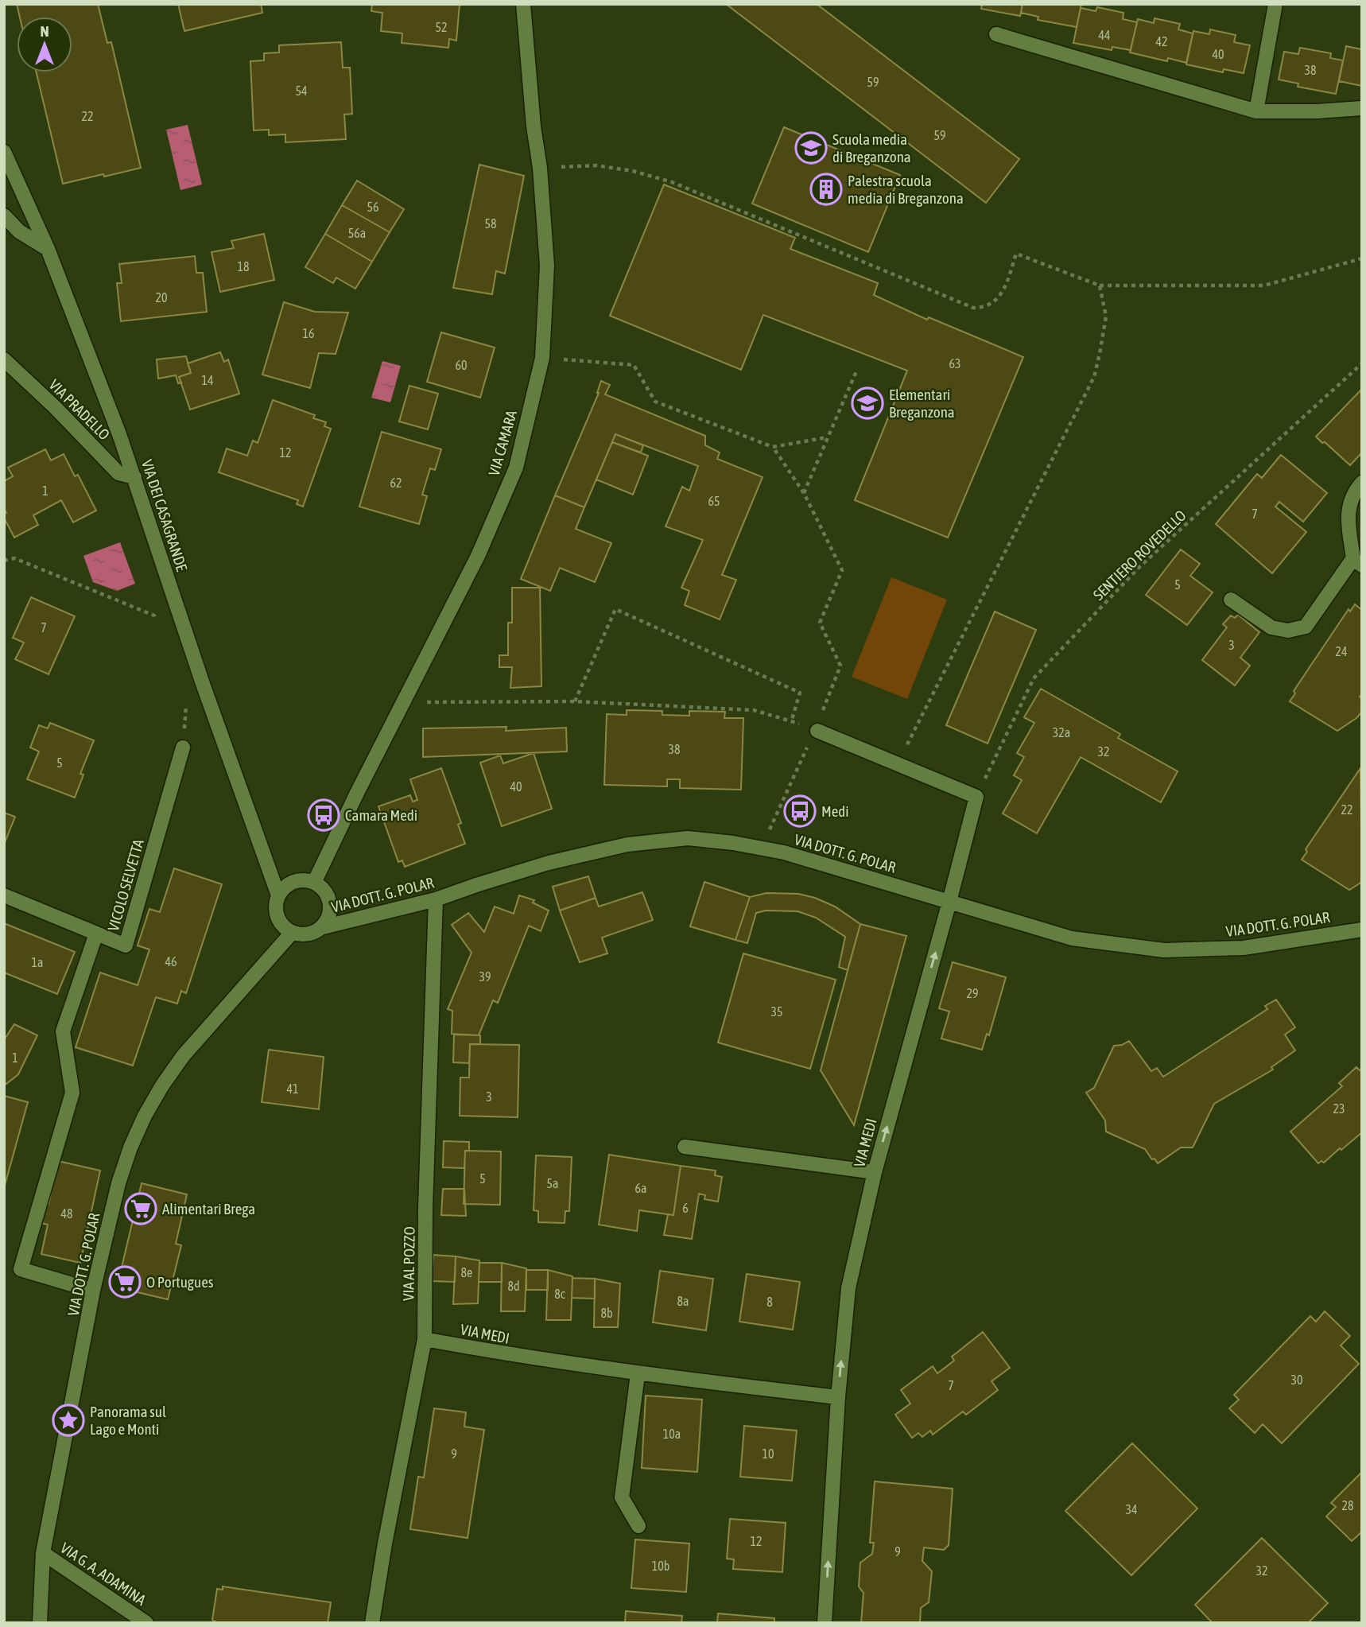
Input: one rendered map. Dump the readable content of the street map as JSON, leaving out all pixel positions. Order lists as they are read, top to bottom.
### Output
{
  "streets": {
    "street": [
      "VIA PRADELLO",
      "VIA CAMARA",
      "VIA DEI CASAGRANDE",
      "VIA DOTT. G. POLAR",
      "VICOLO SELVETTA",
      "VIA MEDI",
      "VIA AL POZZO",
      "VIA G. A. ADAMINA"
    ],
    "path": ["SENTIERO ROVEDELLO"]
  },
  "crossings": [
    ["VIA PRADELLO", "VIA DEI CASAGRANDE"],
    ["VIA CAMARA", "VIA DEI CASAGRANDE"],
    ["VIA CAMARA", "VIA DOTT. G. POLAR"],
    ["VIA DEI CASAGRANDE", "VIA DOTT. G. POLAR"],
    ["SENTIERO ROVEDELLO", "VIA MEDI"],
    ["VIA DOTT. G. POLAR", "VICOLO SELVETTA"],
    ["VIA DOTT. G. POLAR", "VIA MEDI"],
    ["VIA DOTT. G. POLAR", "VIA AL POZZO"],
    ["VIA DOTT. G. POLAR", "VIA G. A. ADAMINA"],
    ["VIA MEDI", "VIA AL POZZO"]
  ],
  "one_way": ["VIA MEDI"],
  "places": {
    "school or university": ["Scuola media di Breganzona", "Elementari Breganzona"],
    "building": ["Palestra scuola media di Breganzona"],
    "bus stop": ["Medi", "Camara Medi"],
    "supermarket": ["Alimentari Brega", "O Portugues"],
    "place": ["Panorama sul Lago e Monti"]
  },
  "house_numbers": [
    "52",
    "44",
    "42",
    "40",
    "38",
    "59",
    "54",
    "22",
    "59",
    "56",
    "58",
    "56a",
    "18",
    "20",
    "16",
    "63",
    "60",
    "14",
    "12",
    "62",
    "1",
    "65",
    "7",
    "5",
    "7",
    "3",
    "24",
    "32a",
    "38",
    "32",
    "5",
    "40",
    "22",
    "46",
    "1a",
    "39",
    "29",
    "35",
    "1",
    "41",
    "3",
    "23",
    "5",
    "5a",
    "6a",
    "6",
    "48",
    "8e",
    "8d",
    "8c",
    "8a",
    "8",
    "8b",
    "30",
    "7",
    "10a",
    "9",
    "10",
    "28",
    "34",
    "12",
    "9",
    "10b",
    "32"
  ],
  "north": "top"
}
